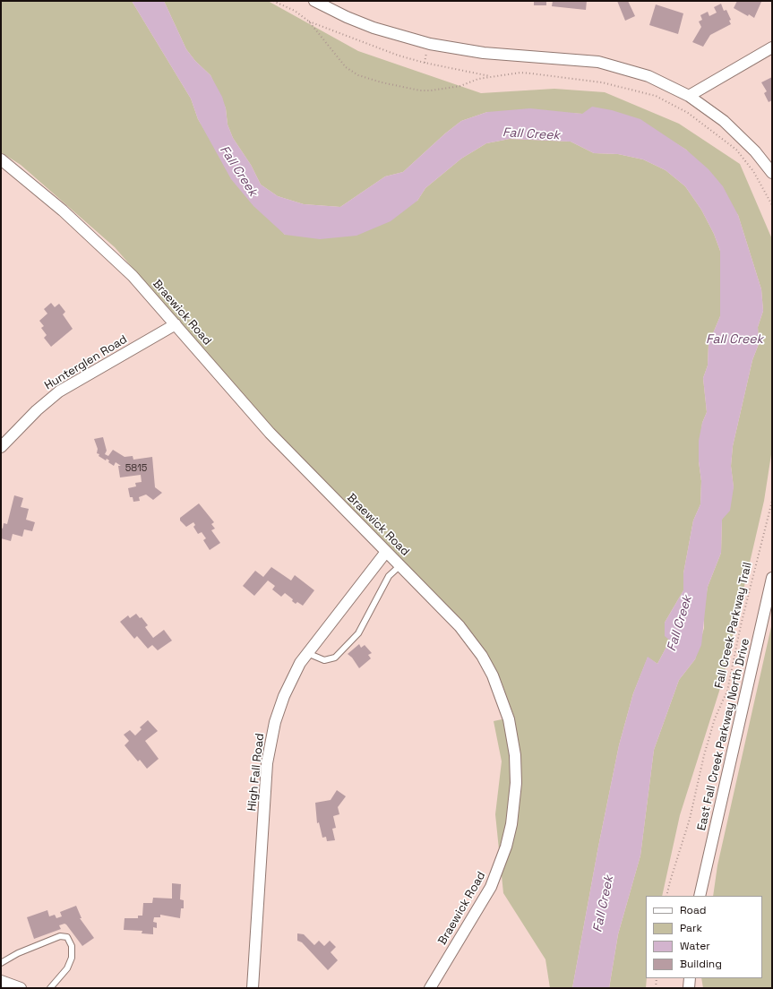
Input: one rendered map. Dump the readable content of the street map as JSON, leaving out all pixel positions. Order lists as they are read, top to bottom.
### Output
{
  "streets": {
    "street": [
      "Braewick Road",
      "Hunterglen Road",
      "East Fall Creek Parkway North Drive",
      "High Fall Road"
    ],
    "path": ["Fall Creek Parkway Trail"]
  },
  "crossings": [
    ["Braewick Road", "Hunterglen Road"],
    ["Braewick Road", "High Fall Road"]
  ],
  "water": ["Fall Creek"],
  "house_numbers": ["5815"],
  "legend": [
    "Road",
    "Park",
    "Water",
    "Building"
  ]
}
